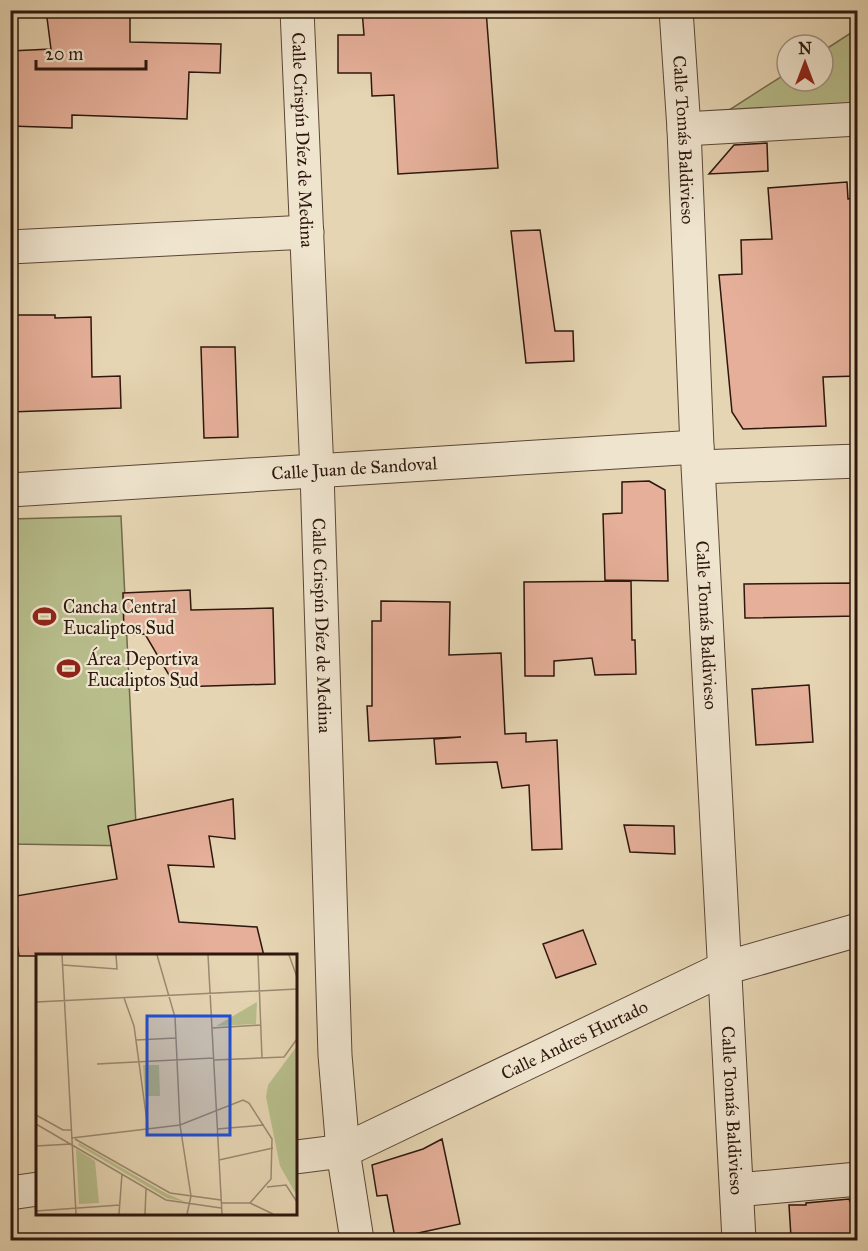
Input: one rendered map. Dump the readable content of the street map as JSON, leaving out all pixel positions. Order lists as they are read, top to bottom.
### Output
{
  "streets": {
    "street": [
      "Calle Crispín Díez de Medina",
      "Calle Tomás Baldivieso",
      "Calle Juan de Sandoval",
      "Calle Andres Hurtado"
    ]
  },
  "crossings": [
    ["Calle Crispín Díez de Medina", "Calle Juan de Sandoval"],
    ["Calle Crispín Díez de Medina", "Calle Andres Hurtado"],
    ["Calle Tomás Baldivieso", "Calle Juan de Sandoval"],
    ["Calle Tomás Baldivieso", "Calle Andres Hurtado"]
  ],
  "places": {
    "sports": ["Cancha Central Eucaliptos Sud", "Área Deportiva Eucaliptos Sud"]
  },
  "scale_bar": "20 m",
  "north": "top"
}
